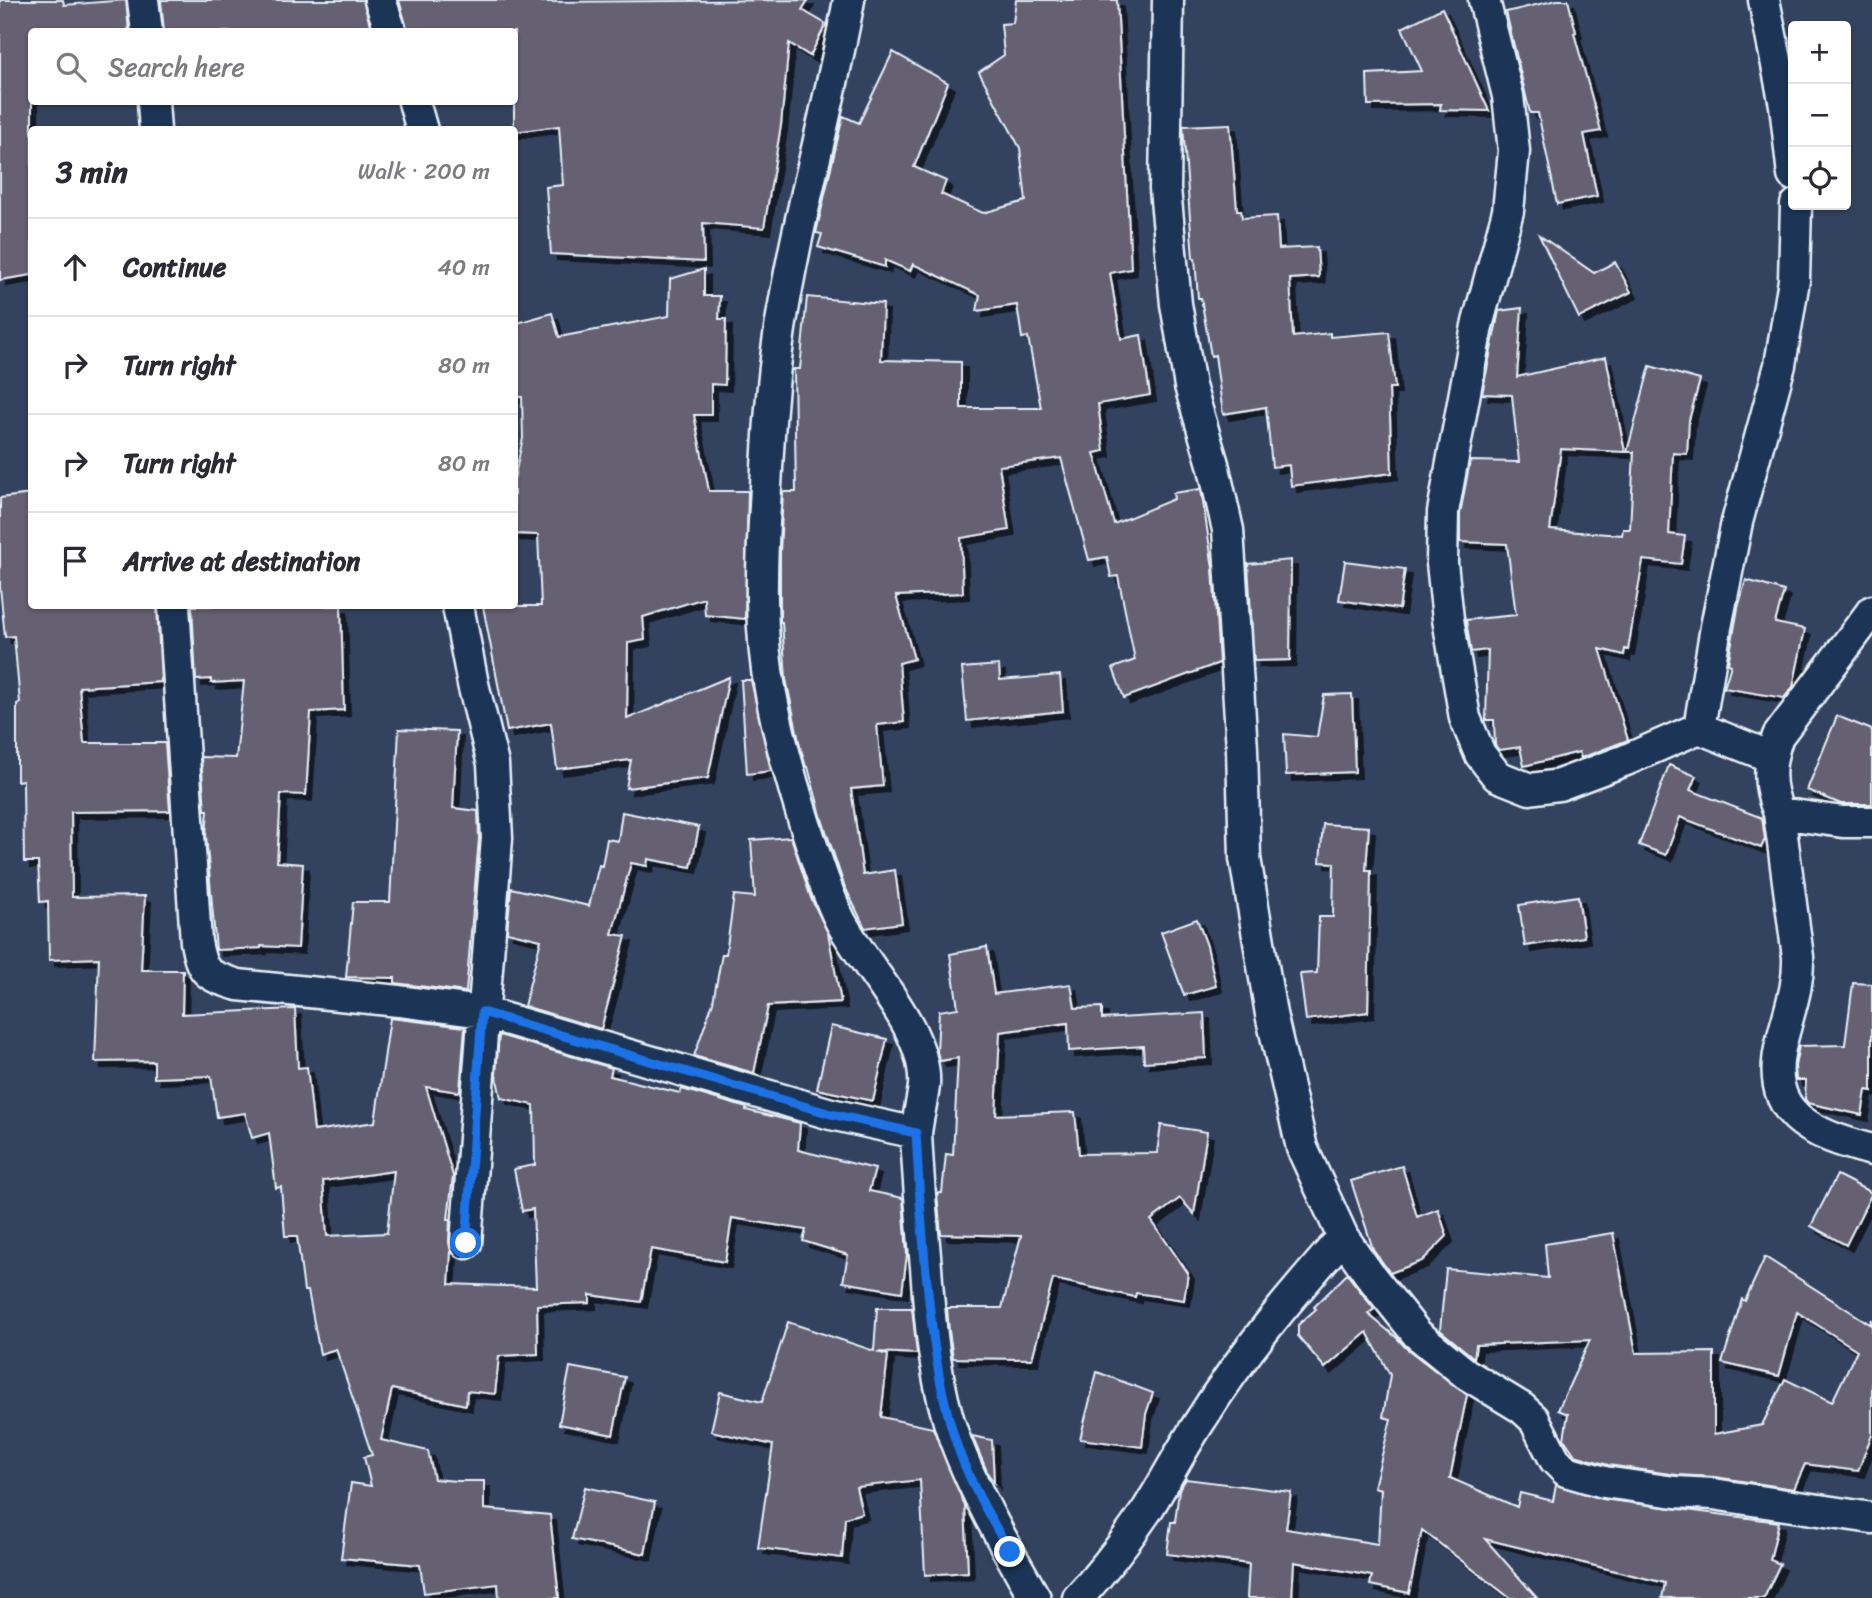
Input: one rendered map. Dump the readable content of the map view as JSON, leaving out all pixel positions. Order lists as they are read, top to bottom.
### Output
{
  "page": {
    "map_buttons": ["+", "−"],
    "search": "Search here",
    "heading": ["3 min", "Walk · 200 m"],
    "list": [
      ["Continue", "40 m"],
      ["Turn right", "80 m"],
      ["Turn right", "80 m"],
      "Arrive at destination"
    ]
  }
}
